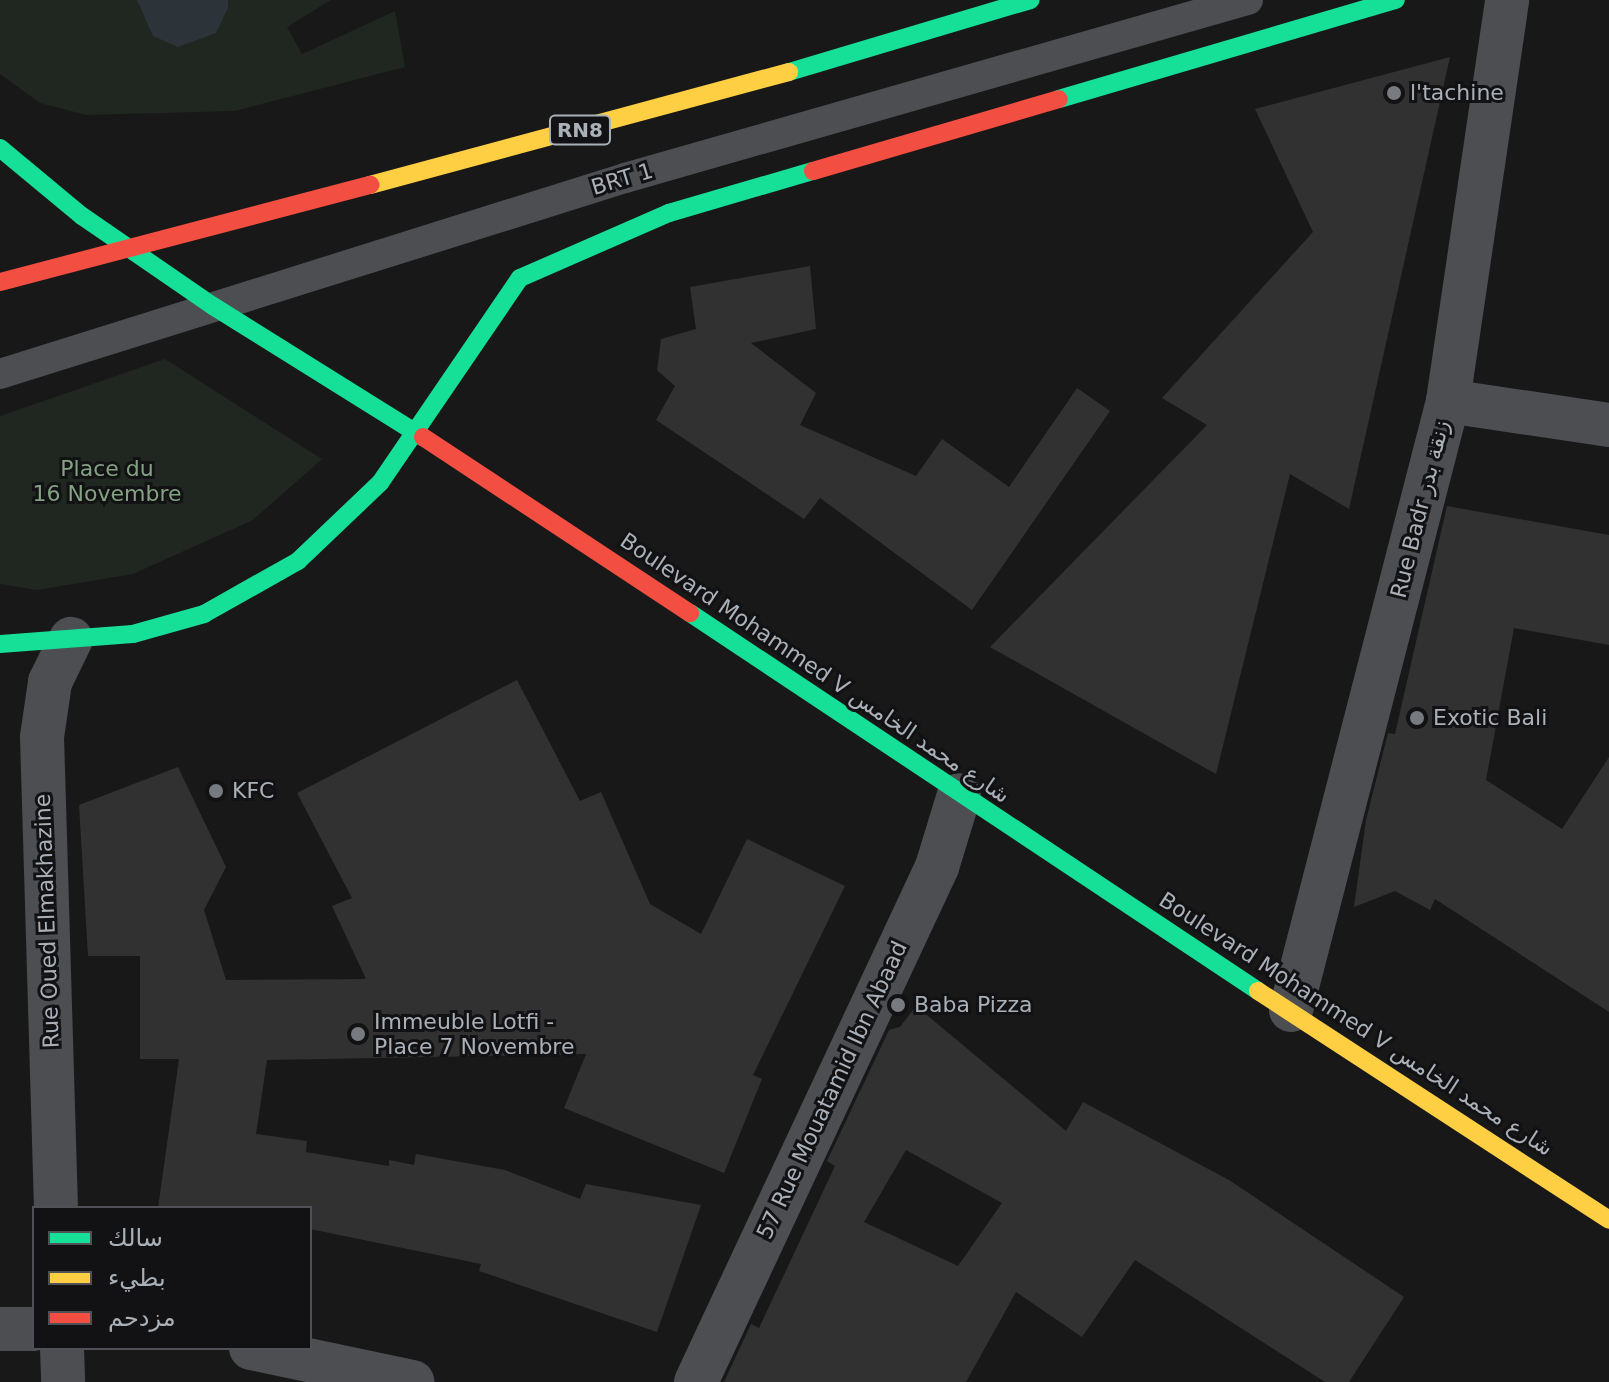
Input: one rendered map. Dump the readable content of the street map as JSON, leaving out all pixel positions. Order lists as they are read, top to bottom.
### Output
{
  "streets": {
    "main road": ["RN8", "Boulevard Mohammed V شارع محمد الخامس"],
    "street": ["Rue Badr زنقة بدر", "Rue Oued Elmakhazine", "57 Rue Mouatamid Ibn Abaad"],
    "lane": ["BRT 1"]
  },
  "crossings": [
    ["RN8", "Boulevard Mohammed V شارع محمد الخامس"],
    ["BRT 1", "Boulevard Mohammed V شارع محمد الخامس"],
    ["Rue Badr زنقة بدر", "Boulevard Mohammed V شارع محمد الخامس"],
    ["Boulevard Mohammed V شارع محمد الخامس", "57 Rue Mouatamid Ibn Abaad"]
  ],
  "parks": ["Place du 16 Novembre"],
  "places": [
    "l'tachine",
    "Exotic Bali",
    "KFC",
    "Baba Pizza",
    "Immeuble Lotfi - Place 7 Novembre"
  ],
  "legend": ["سالك", "بطيء", "مزدحم"]
}
